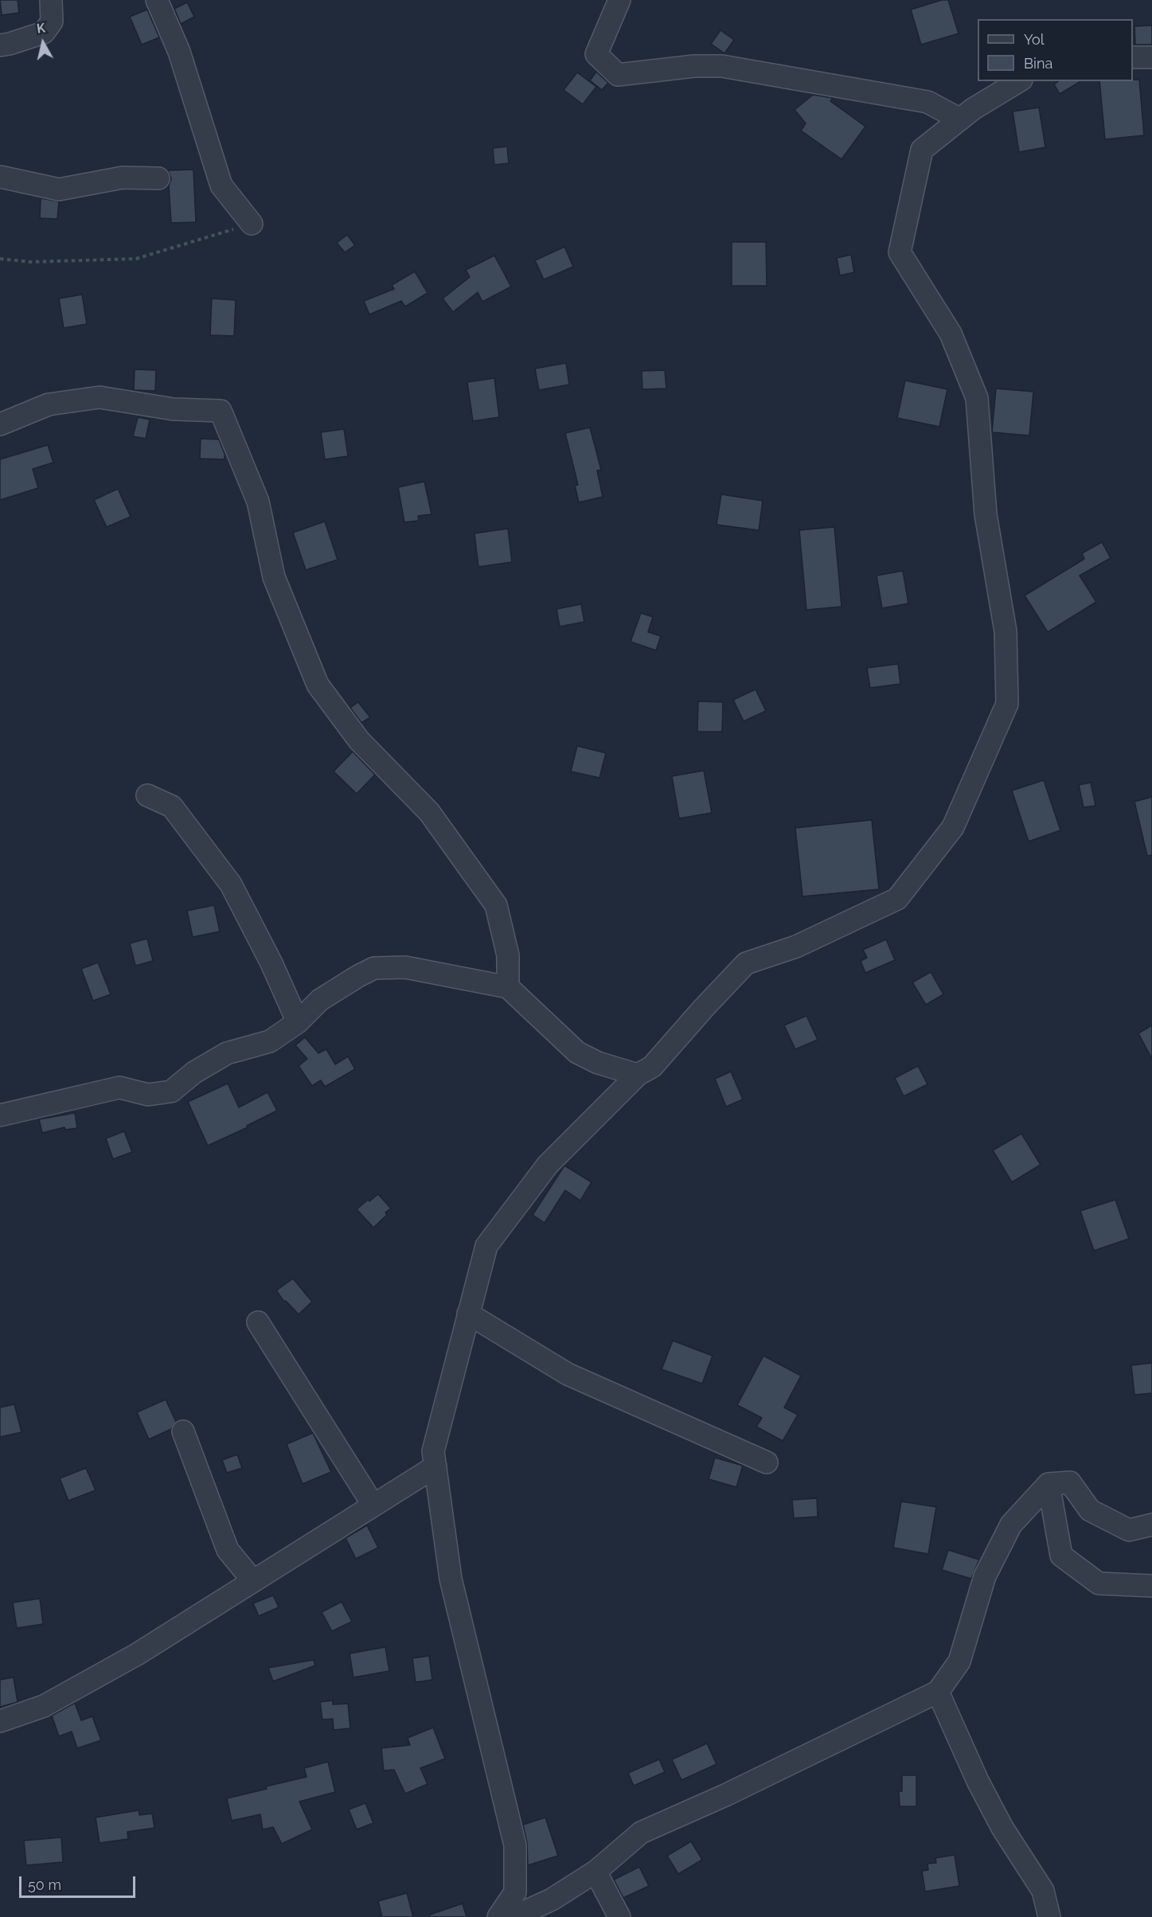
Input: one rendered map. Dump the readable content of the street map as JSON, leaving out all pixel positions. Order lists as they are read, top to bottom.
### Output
{
  "legend": ["Yol", "Bina"],
  "scale_bar": "50 m",
  "north": "top"
}
